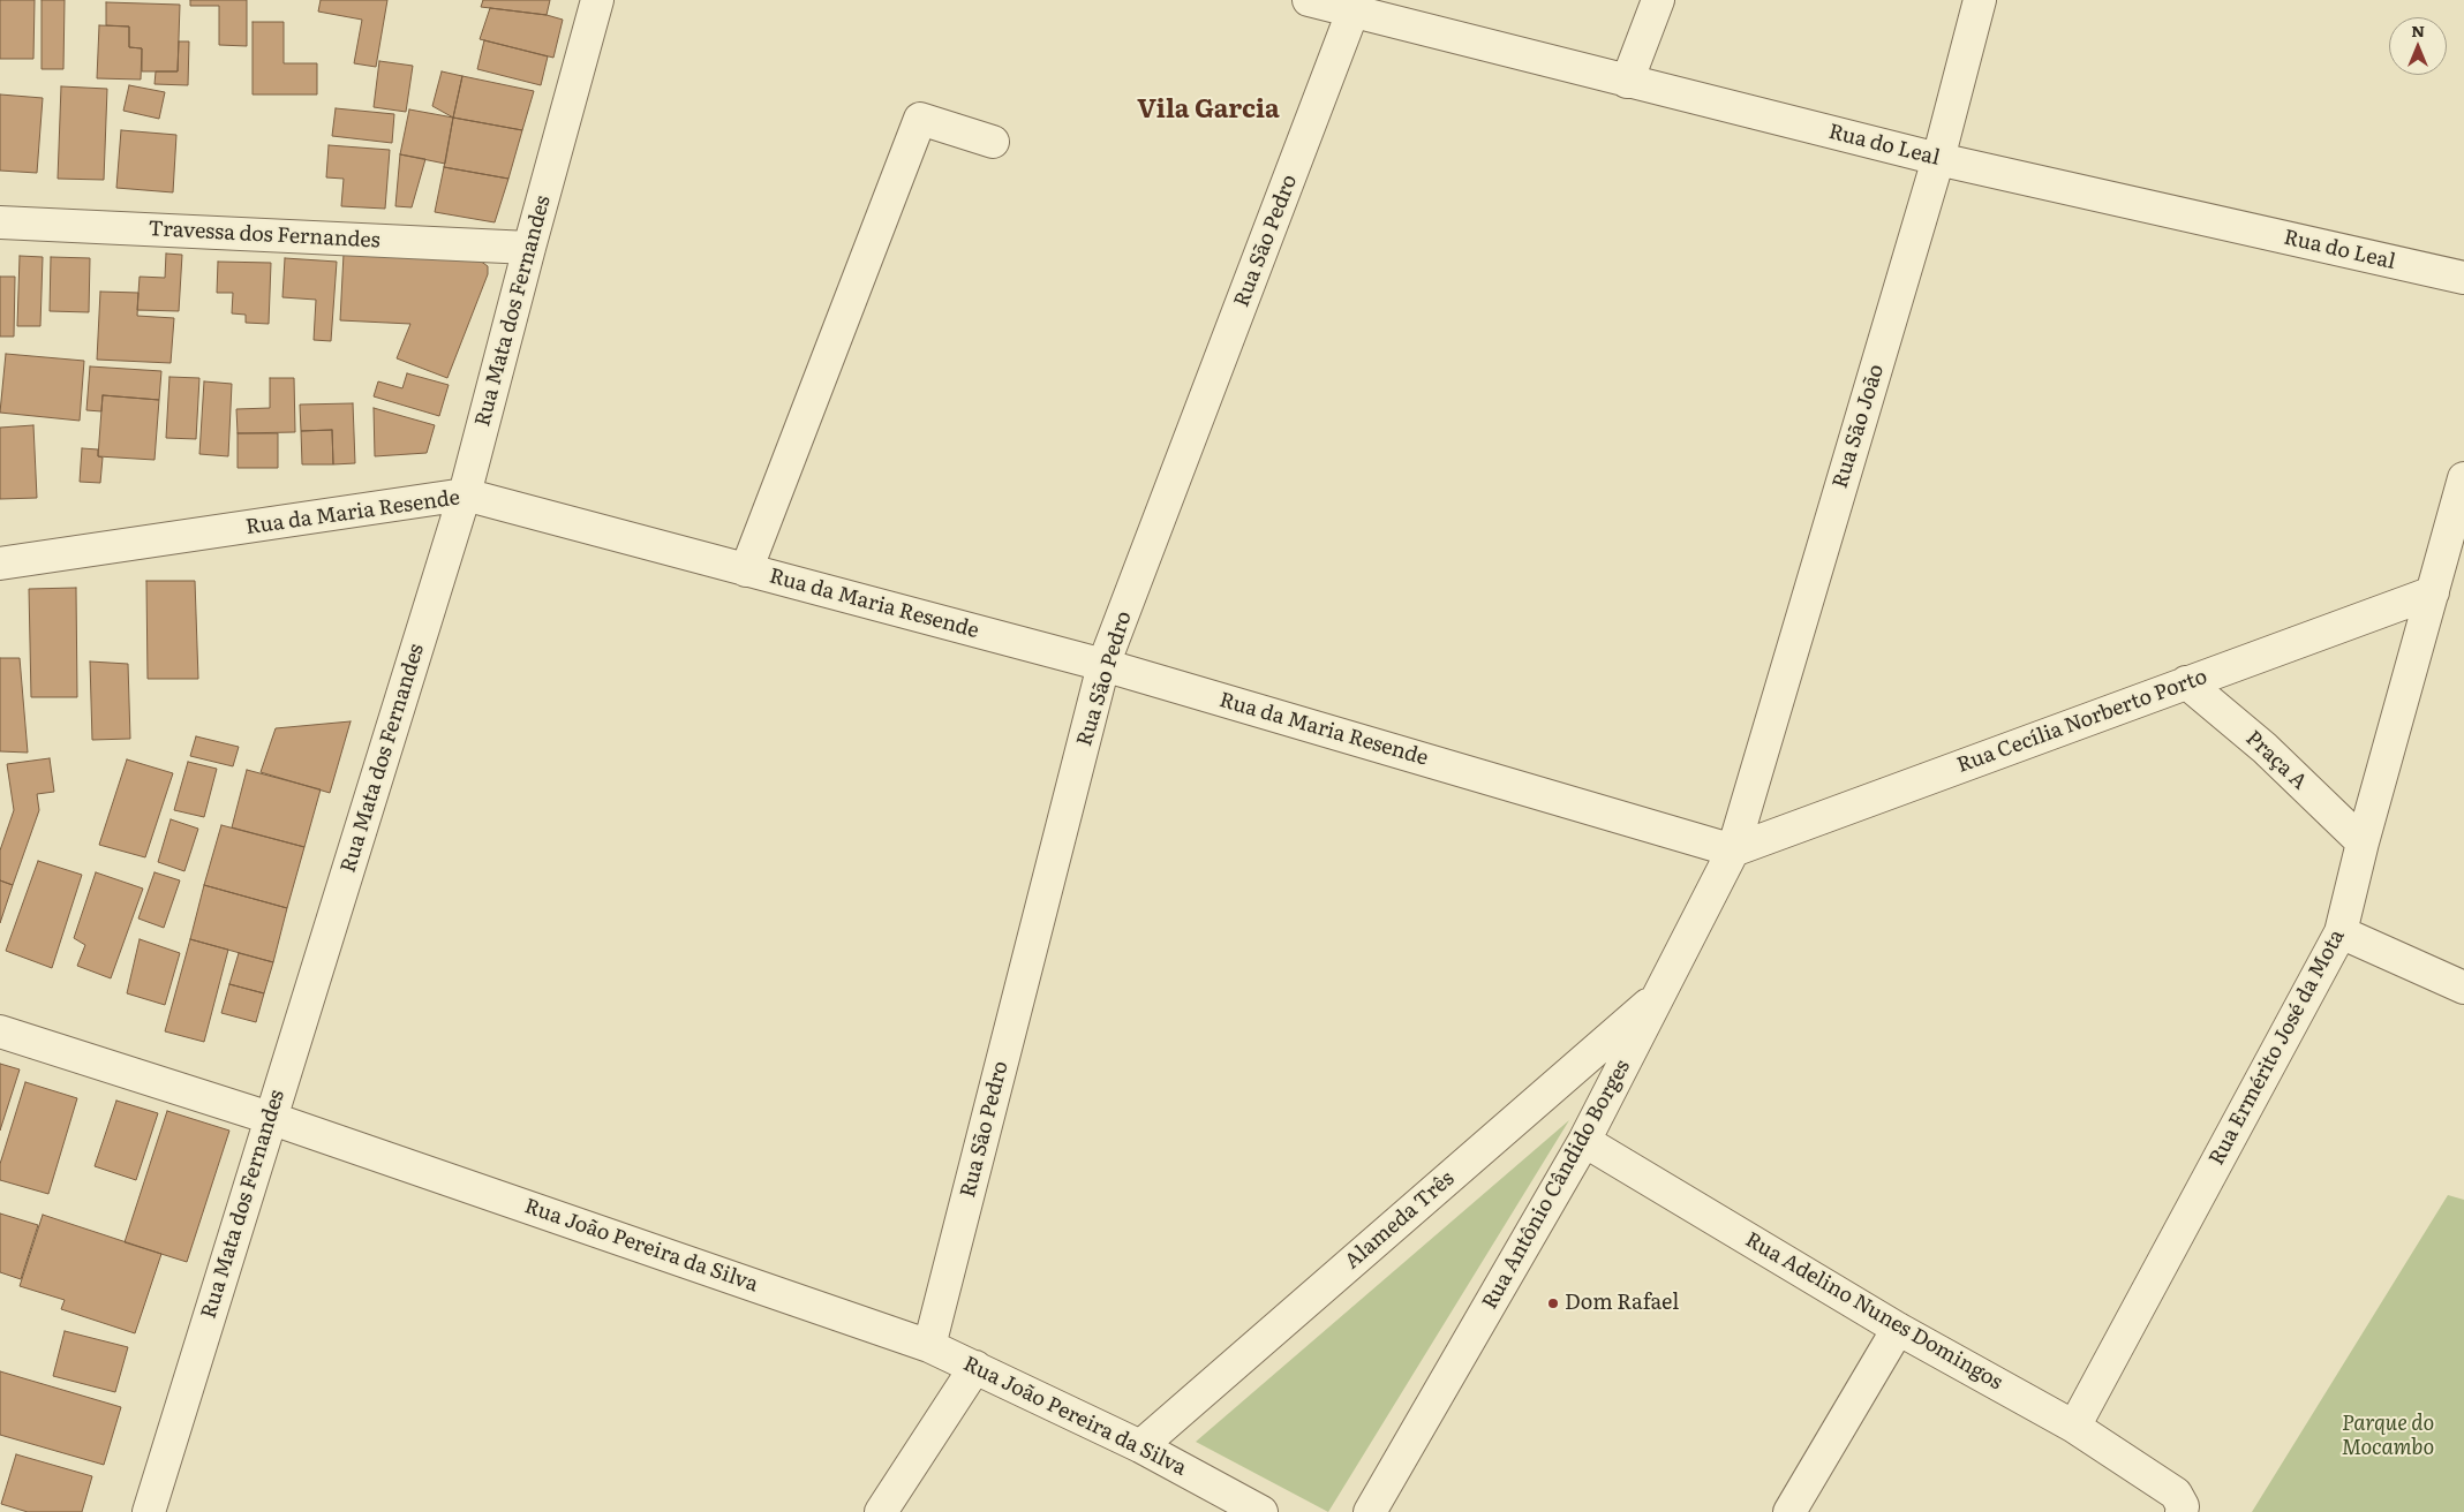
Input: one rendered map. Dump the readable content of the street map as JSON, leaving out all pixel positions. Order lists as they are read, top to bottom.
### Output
{
  "streets": {
    "street": [
      "Rua do Leal",
      "Travessa dos Fernandes",
      "Rua São Pedro",
      "Rua Mata dos Fernandes",
      "Rua São João",
      "Rua da Maria Resende",
      "Rua Cecília Norberto Porto",
      "Praça A",
      "Rua Ermérito José da Mota",
      "Rua Antônio Cândido Borges",
      "Alameda Três",
      "Rua João Pereira da Silva",
      "Rua Adelino Nunes Domingos"
    ]
  },
  "crossings": [
    ["Rua do Leal", "Rua São Pedro"],
    ["Rua do Leal", "Rua São João"],
    ["Travessa dos Fernandes", "Rua Mata dos Fernandes"],
    ["Rua São Pedro", "Rua da Maria Resende"],
    ["Rua São Pedro", "Rua João Pereira da Silva"],
    ["Rua Mata dos Fernandes", "Rua da Maria Resende"],
    ["Rua Mata dos Fernandes", "Rua João Pereira da Silva"],
    ["Rua São João", "Rua da Maria Resende"],
    ["Rua São João", "Rua Cecília Norberto Porto"],
    ["Rua São João", "Rua Antônio Cândido Borges"],
    ["Rua da Maria Resende", "Rua Cecília Norberto Porto"],
    ["Rua da Maria Resende", "Rua Antônio Cândido Borges"],
    ["Rua Cecília Norberto Porto", "Praça A"],
    ["Rua Cecília Norberto Porto", "Rua Ermérito José da Mota"],
    ["Rua Cecília Norberto Porto", "Rua Antônio Cândido Borges"],
    ["Praça A", "Rua Ermérito José da Mota"],
    ["Rua Ermérito José da Mota", "Rua Adelino Nunes Domingos"],
    ["Rua Antônio Cândido Borges", "Alameda Três"],
    ["Rua Antônio Cândido Borges", "Rua Adelino Nunes Domingos"],
    ["Alameda Três", "Rua João Pereira da Silva"]
  ],
  "districts": ["Vila Garcia"],
  "parks": ["Parque do Mocambo"],
  "places": ["Dom Rafael"],
  "north": "top"
}
